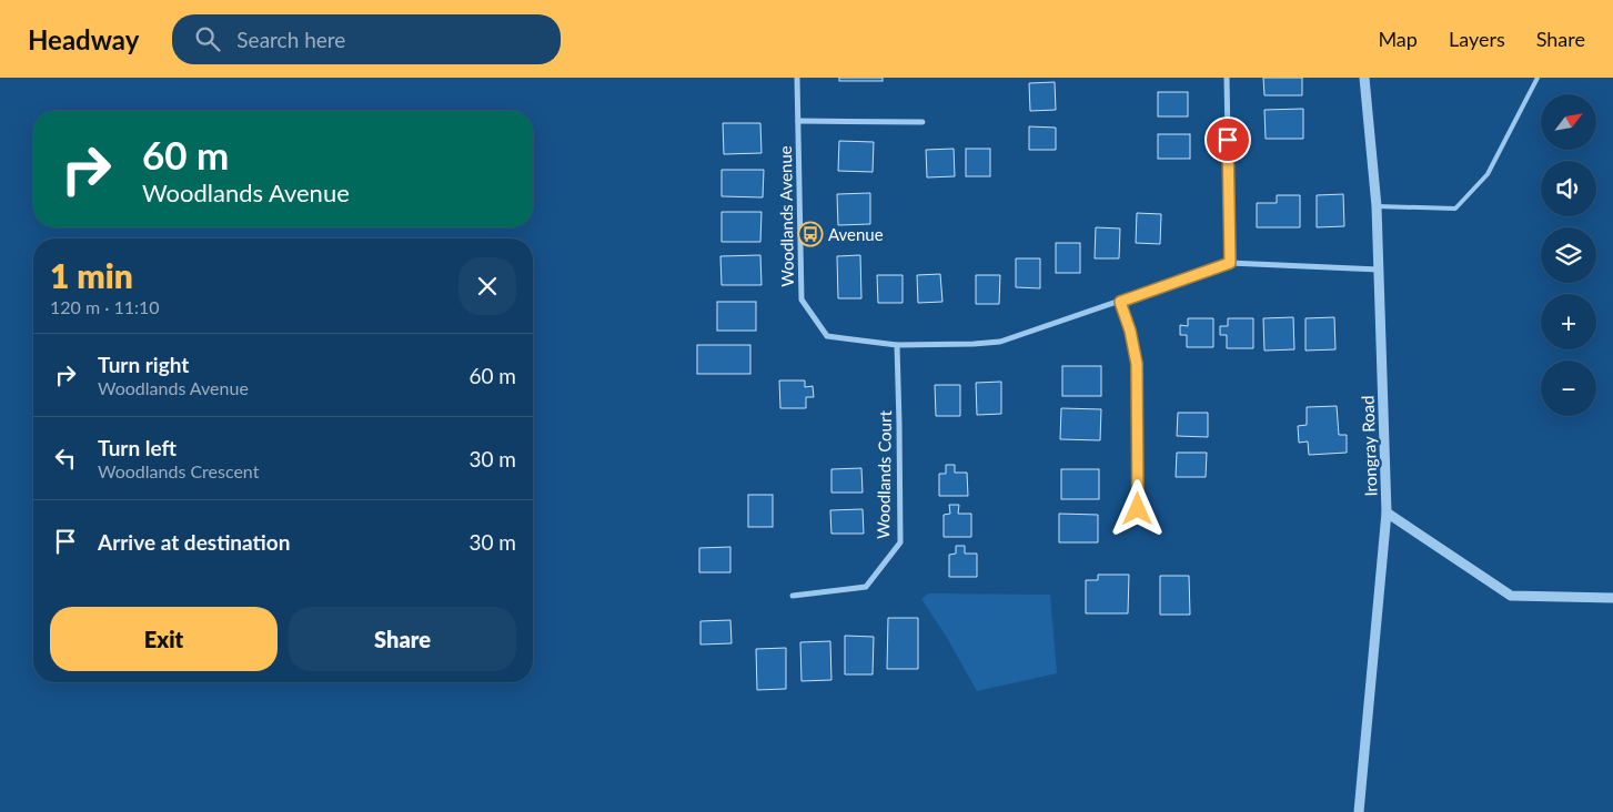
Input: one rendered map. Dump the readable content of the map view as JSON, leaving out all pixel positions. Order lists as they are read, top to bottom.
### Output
{
  "streets": {
    "street": ["Woodlands Avenue", "Irongray Road", "Woodlands Court"]
  },
  "crossings": [
    ["Woodlands Avenue", "Irongray Road"],
    ["Woodlands Avenue", "Woodlands Court"]
  ],
  "places": {
    "bus stop": ["Avenue"]
  },
  "north": "top right",
  "page": {
    "header": "Headway",
    "search": "Search here",
    "nav": ["Map", "Layers", "Share"],
    "map_buttons": ["+", "−"],
    "turn": ["60 m", "Woodlands Avenue"],
    "heading": ["1 min", "120 m · 11:10"],
    "list": [
      {
        "name": "Turn right",
        "note": "Woodlands Avenue",
        "value": "60 m"
      },
      {
        "name": "Turn left",
        "note": "Woodlands Crescent",
        "value": "30 m"
      },
      {
        "name": "Arrive at destination",
        "value": "30 m"
      }
    ],
    "buttons": ["Exit", "Share"]
  }
}
